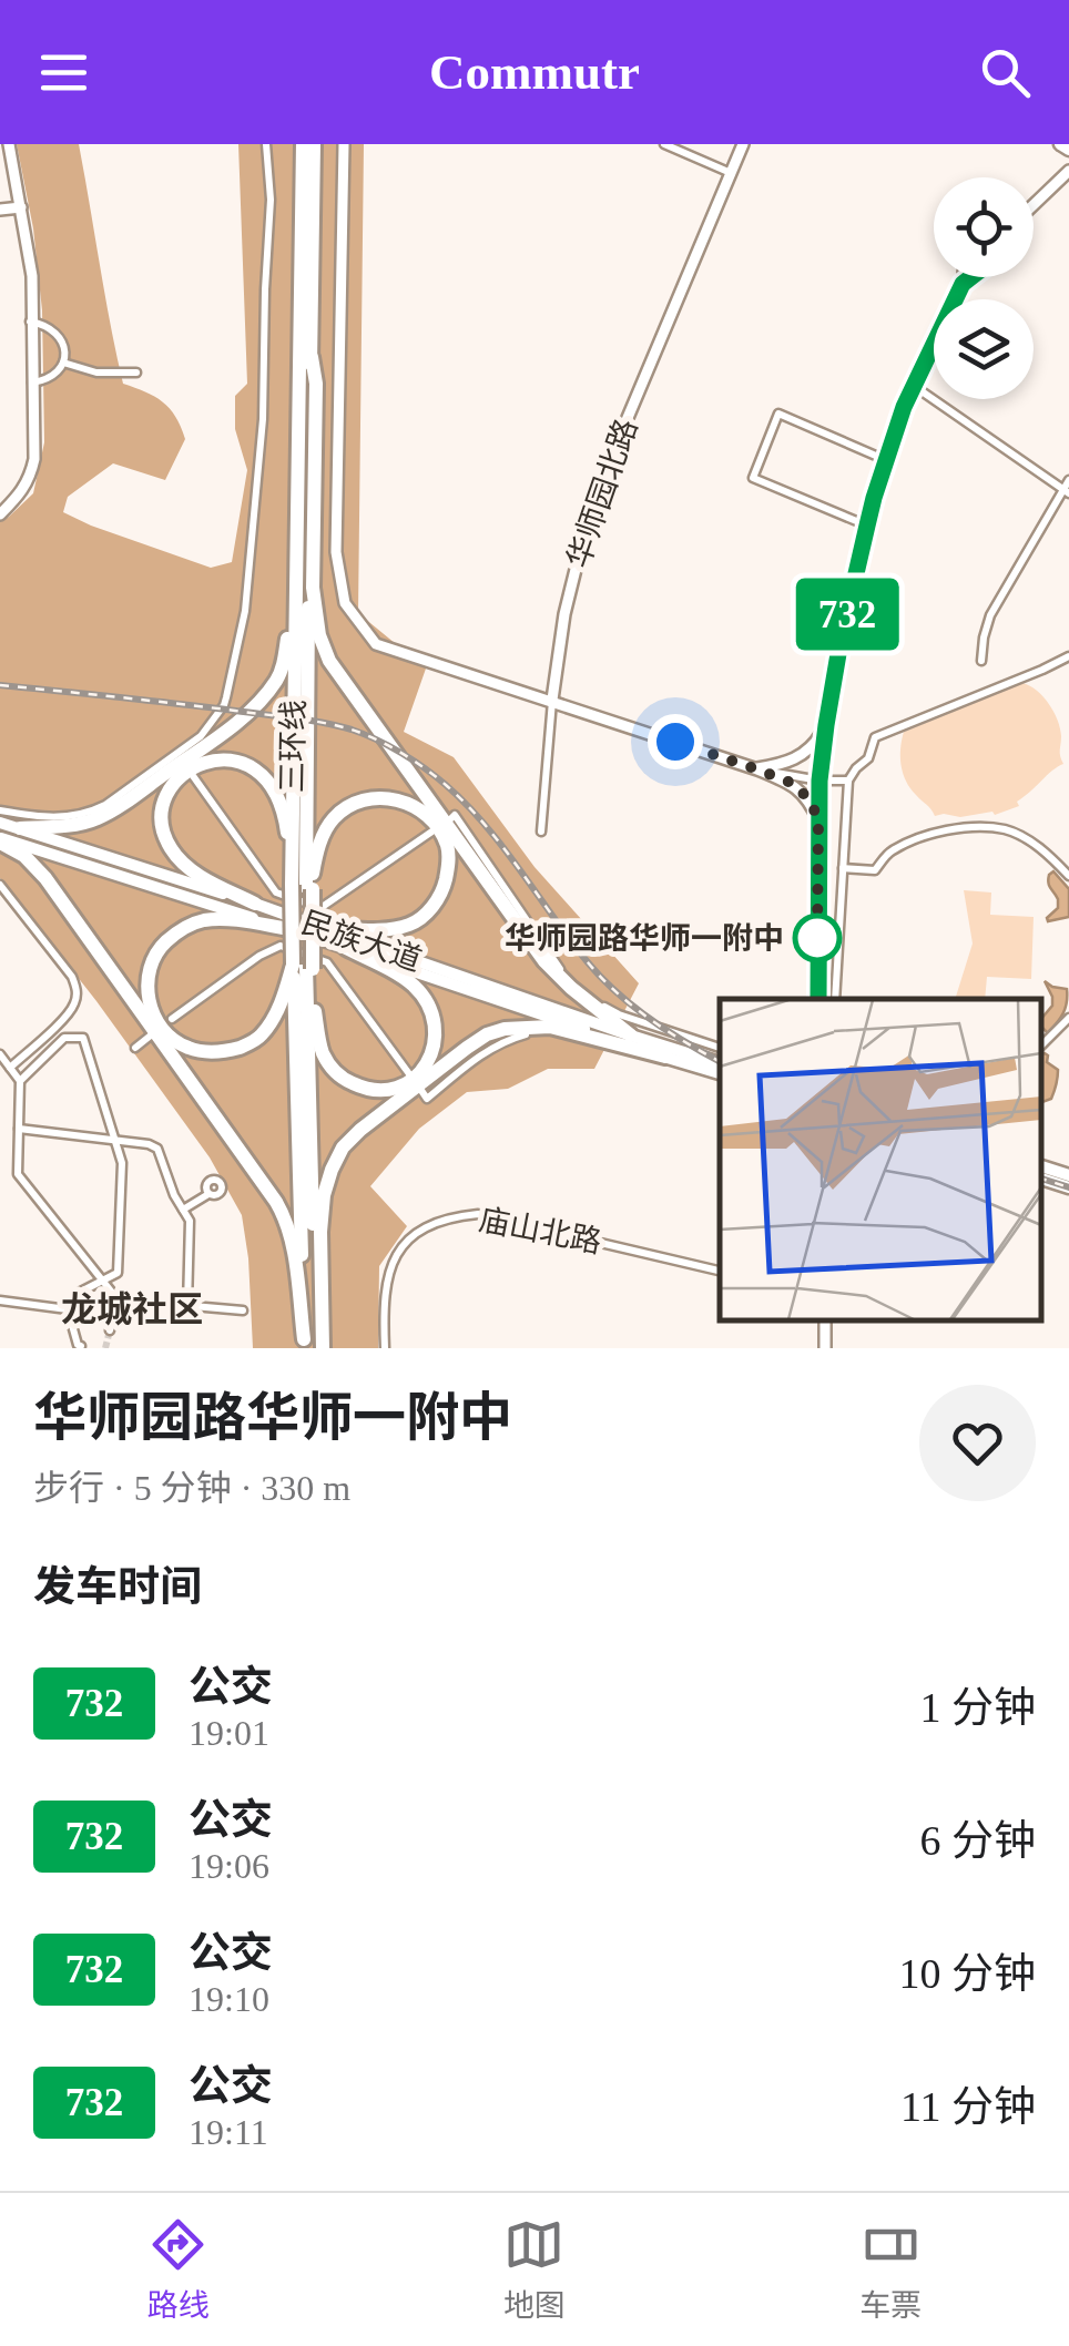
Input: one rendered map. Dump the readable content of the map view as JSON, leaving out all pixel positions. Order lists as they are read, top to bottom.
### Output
{
  "streets": {
    "highway": ["三环线"],
    "main road": ["华师园北路", "民族大道"],
    "street": ["庙山北路"]
  },
  "districts": ["龙城社区"],
  "places": ["华师园路华师一附中"],
  "lines": ["bus line 732"],
  "page": {
    "header": "Commutr",
    "on_map": "732",
    "heading": [
      ["华师园路华师一附中", "步行 · 5 分钟 · 330 m"],
      "发车时间"
    ],
    "list": [
      {
        "mark": "732",
        "name": "公交",
        "note": "19:01",
        "value": "1 分钟"
      },
      {
        "mark": "732",
        "name": "公交",
        "note": "19:06",
        "value": "6 分钟"
      },
      {
        "mark": "732",
        "name": "公交",
        "note": "19:10",
        "value": "10 分钟"
      },
      {
        "mark": "732",
        "name": "公交",
        "note": "19:11",
        "value": "11 分钟"
      }
    ],
    "tabs": ["路线", "地图", "车票"]
  }
}
